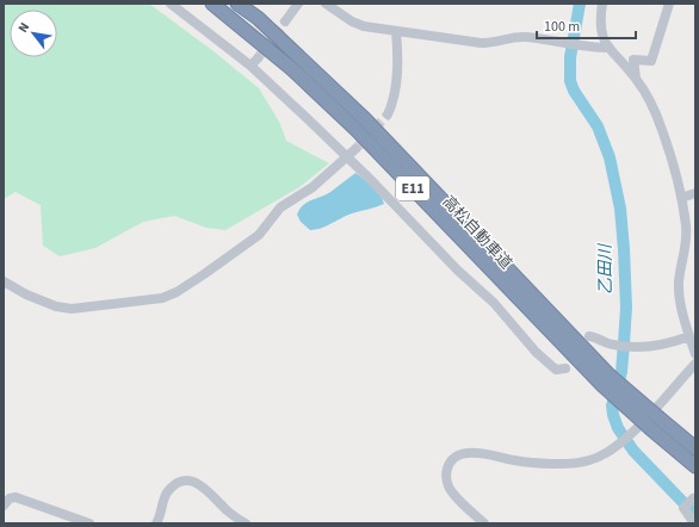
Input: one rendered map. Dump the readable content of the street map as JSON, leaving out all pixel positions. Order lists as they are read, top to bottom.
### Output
{
  "streets": {
    "highway": ["E11", "高松自動車道"]
  },
  "water": ["乙田川"],
  "scale_bar": "100 m",
  "north": "top left"
}
